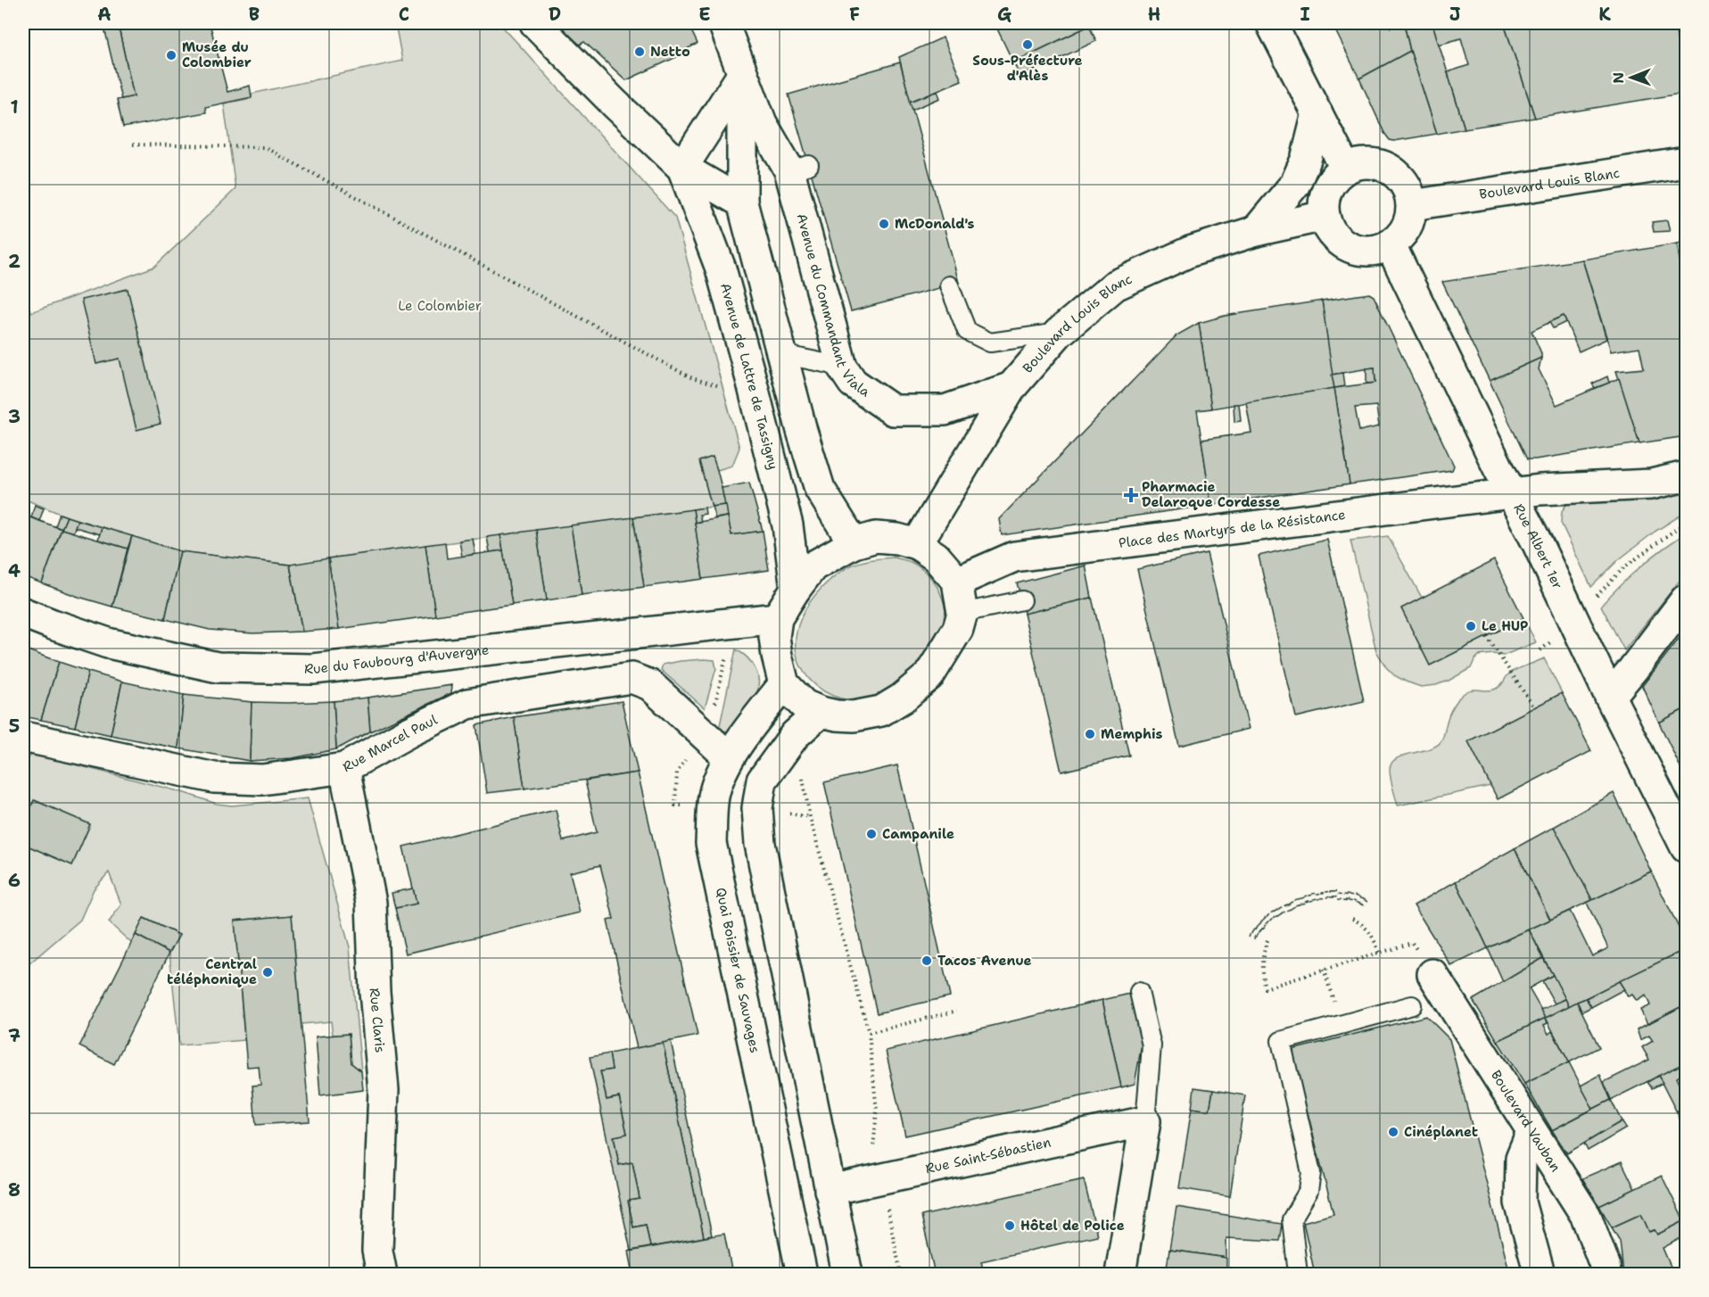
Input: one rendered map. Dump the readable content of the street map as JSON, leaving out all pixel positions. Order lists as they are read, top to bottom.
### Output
{
  "streets": {
    "street": [
      "Boulevard Louis Blanc",
      "Avenue du Commandant Viala",
      "Avenue de Lattre de Tassigny",
      "Place des Martyrs de la Résistance",
      "Rue Albert 1er",
      "Rue du Faubourg d'Auvergne",
      "Rue Marcel Paul",
      "Quai Boissier de Sauvages",
      "Rue Claris",
      "Boulevard Vauban",
      "Rue Saint-Sébastien"
    ]
  },
  "crossings": [
    ["Boulevard Louis Blanc", "Avenue du Commandant Viala"],
    ["Boulevard Louis Blanc", "Avenue de Lattre de Tassigny"],
    ["Boulevard Louis Blanc", "Place des Martyrs de la Résistance"],
    ["Boulevard Louis Blanc", "Rue Albert 1er"],
    ["Boulevard Louis Blanc", "Rue du Faubourg d'Auvergne"],
    ["Boulevard Louis Blanc", "Quai Boissier de Sauvages"],
    ["Avenue du Commandant Viala", "Avenue de Lattre de Tassigny"],
    ["Avenue de Lattre de Tassigny", "Place des Martyrs de la Résistance"],
    ["Avenue de Lattre de Tassigny", "Rue du Faubourg d'Auvergne"],
    ["Avenue de Lattre de Tassigny", "Quai Boissier de Sauvages"],
    ["Place des Martyrs de la Résistance", "Rue Albert 1er"],
    ["Place des Martyrs de la Résistance", "Rue du Faubourg d'Auvergne"],
    ["Place des Martyrs de la Résistance", "Quai Boissier de Sauvages"],
    ["Rue du Faubourg d'Auvergne", "Quai Boissier de Sauvages"],
    ["Rue Marcel Paul", "Quai Boissier de Sauvages"],
    ["Rue Marcel Paul", "Rue Claris"]
  ],
  "parks": ["Le Colombier"],
  "places": {
    "other": [
      "Sous-Préfecture d'Alès",
      "Netto",
      "Musée du Colombier",
      "McDonald's",
      "Le HUP",
      "Memphis",
      "Campanile",
      "Tacos Avenue",
      "Central téléphonique",
      "Cinéplanet",
      "Hôtel de Police"
    ],
    "health": ["Pharmacie Delaroque Cordesse"]
  },
  "north": "left",
  "grid": {
    "columns": [
      "A",
      "B",
      "C",
      "D",
      "E",
      "F",
      "G",
      "H",
      "I",
      "J",
      "K"
    ],
    "rows": [
      "1",
      "2",
      "3",
      "4",
      "5",
      "6",
      "7",
      "8"
    ]
  }
}
